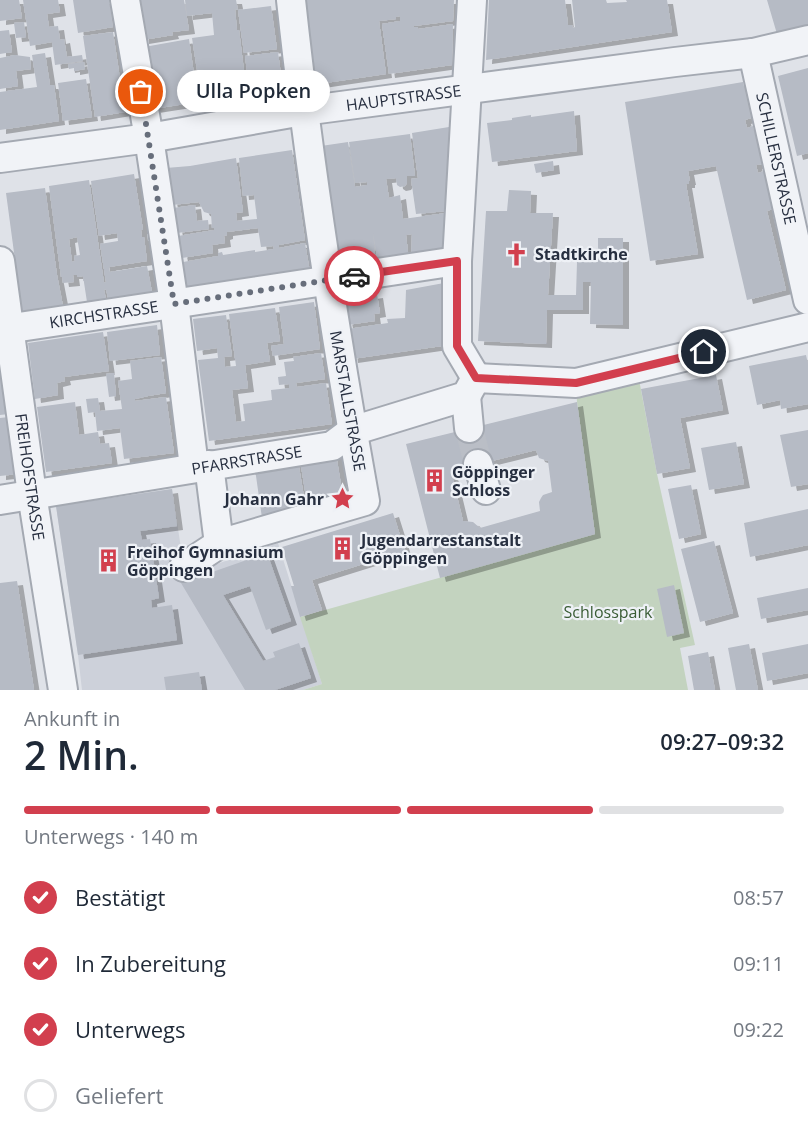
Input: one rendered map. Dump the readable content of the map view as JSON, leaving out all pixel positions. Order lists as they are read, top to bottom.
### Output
{
  "streets": {
    "street": [
      "HAUPTSTRASSE",
      "SCHILLERSTRASSE",
      "KIRCHSTRASSE",
      "MARSTALLSTRASSE",
      "PFARRSTRASSE",
      "FREIHOFSTRASSE"
    ]
  },
  "crossings": [
    ["HAUPTSTRASSE", "SCHILLERSTRASSE"],
    ["HAUPTSTRASSE", "MARSTALLSTRASSE"],
    ["KIRCHSTRASSE", "MARSTALLSTRASSE"],
    ["KIRCHSTRASSE", "FREIHOFSTRASSE"],
    ["MARSTALLSTRASSE", "PFARRSTRASSE"],
    ["PFARRSTRASSE", "FREIHOFSTRASSE"]
  ],
  "parks": ["Schlosspark"],
  "places": {
    "other": ["Ulla Popken"],
    "church": ["Stadtkirche"],
    "building": ["Göppinger Schloss", "Jugendarrestanstalt Göppingen", "Freihof Gymnasium Göppingen"],
    "place": ["Johann Gahr"]
  },
  "page": {
    "bubble": "Ulla Popken",
    "heading": ["2 Min.", "Ankunft in", "09:27–09:32"],
    "bar": "Unterwegs · 140 m",
    "list": [
      ["Bestätigt", "08:57"],
      ["In Zubereitung", "09:11"],
      ["Unterwegs", "09:22"],
      "Geliefert"
    ]
  }
}
